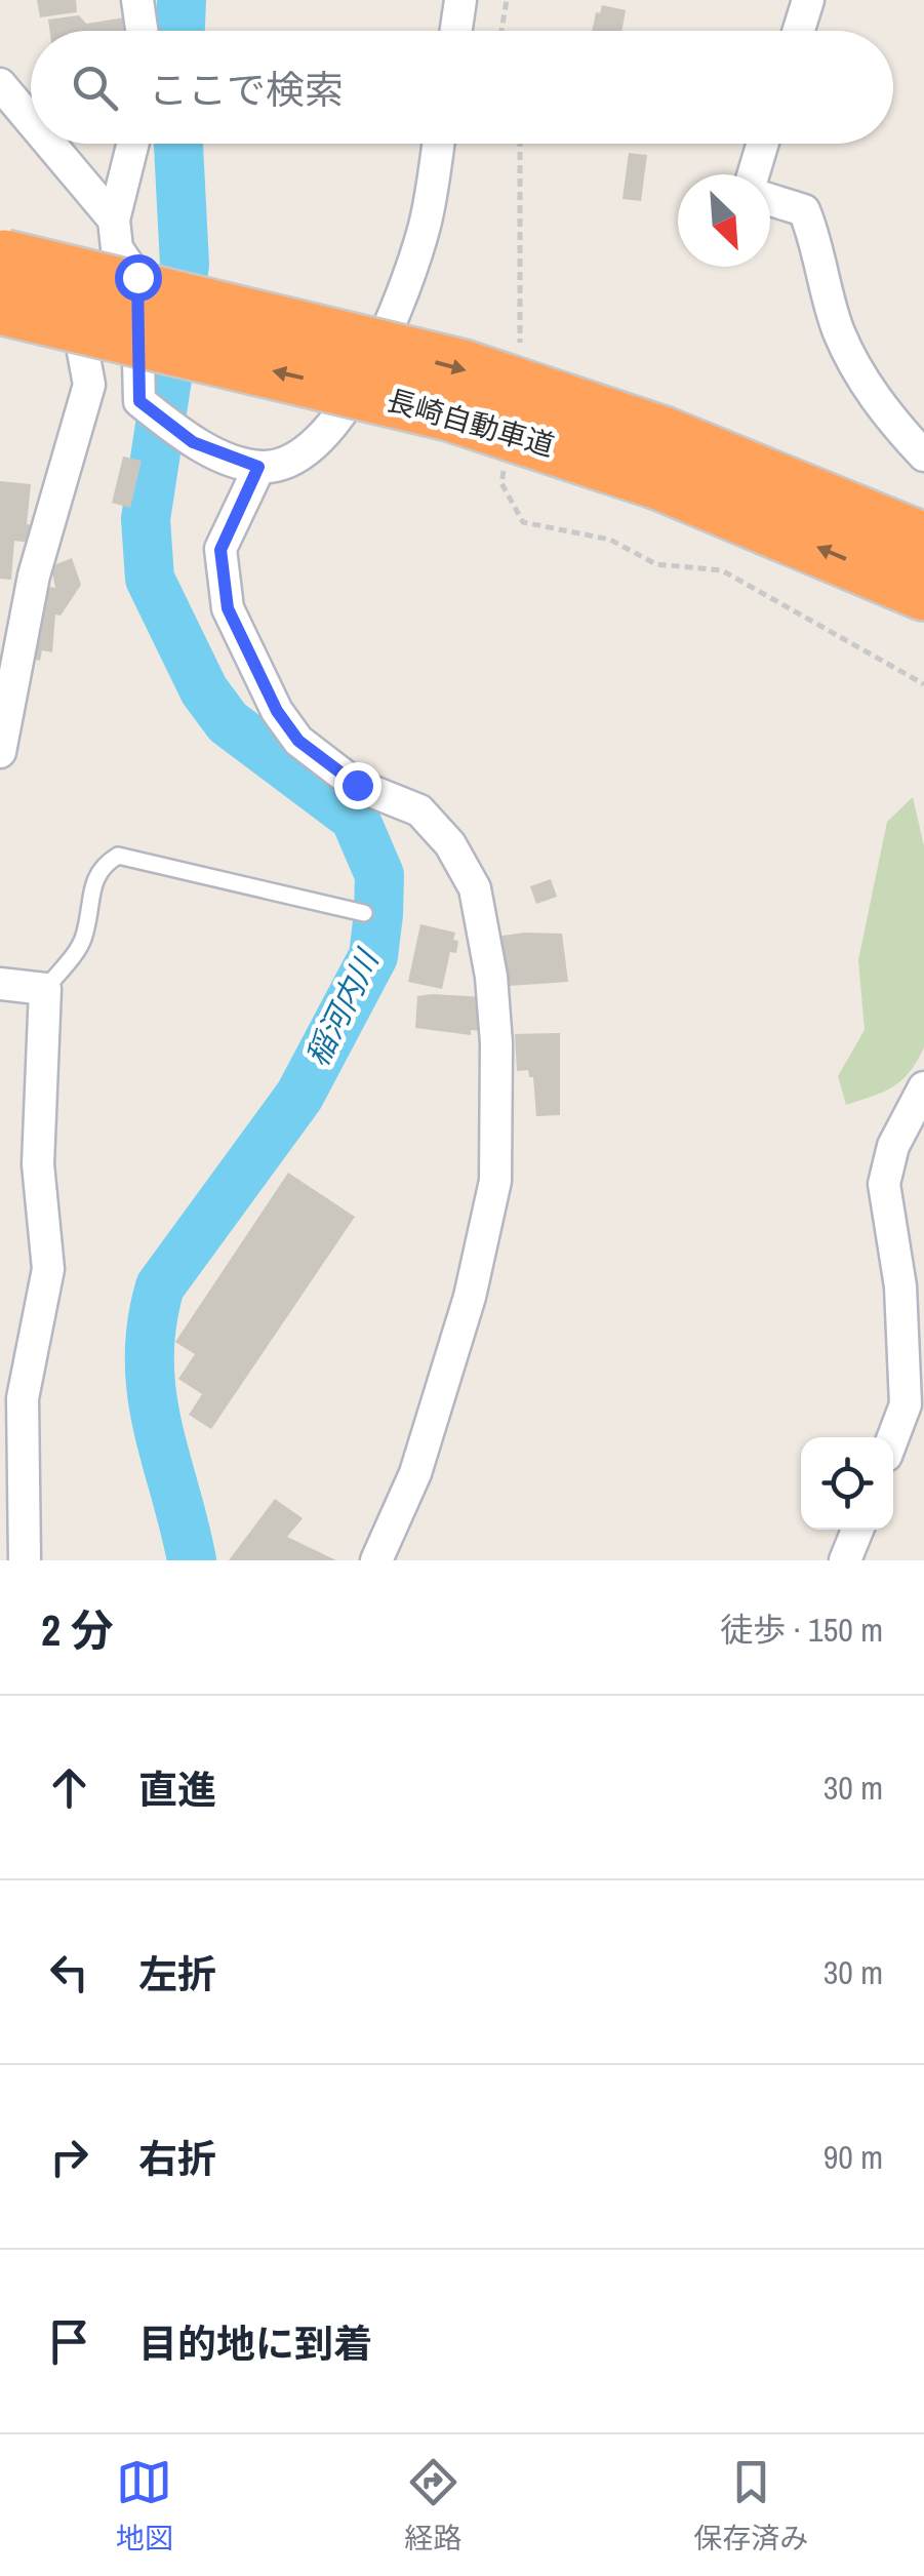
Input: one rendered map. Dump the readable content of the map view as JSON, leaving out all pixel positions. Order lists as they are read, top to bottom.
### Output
{
  "streets": {
    "highway": ["長崎自動車道"]
  },
  "water": ["稲河内川"],
  "north": "bottom right",
  "page": {
    "search": "ここで検索",
    "heading": ["2 分", "徒歩 · 150 m"],
    "list": [
      ["直進", "30 m"],
      ["左折", "30 m"],
      ["右折", "90 m"],
      "目的地に到着"
    ],
    "nav": ["地図", "経路", "保存済み"]
  }
}
